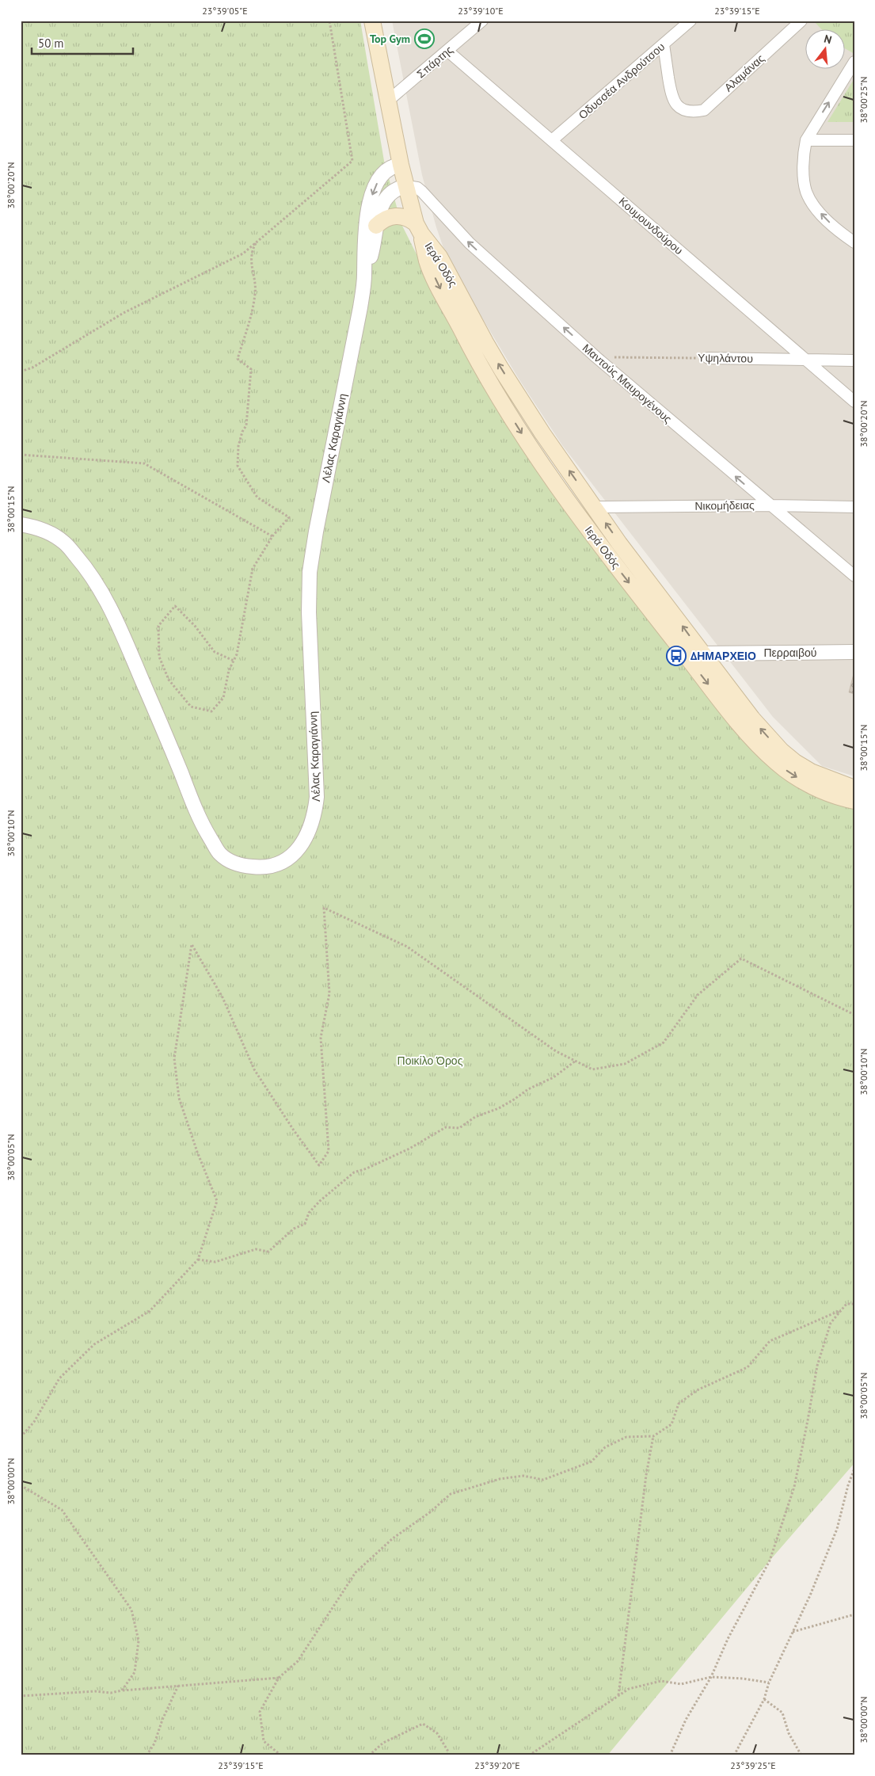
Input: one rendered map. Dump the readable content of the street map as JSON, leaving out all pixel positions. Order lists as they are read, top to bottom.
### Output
{
  "streets": {
    "main road": ["Ιερά Οδός"],
    "street": [
      "Σπάρτης",
      "Αλαμάνας",
      "Οδυσσέα Ανδρούτσου",
      "Κουμουνδούρου",
      "Υψηλάντου",
      "Μαντούς Μαυρογένους",
      "Λέλας Καραγιάννη",
      "Νικομήδειας",
      "Περραιβού"
    ]
  },
  "crossings": [
    ["Σπάρτης", "Κουμουνδούρου"],
    ["Σπάρτης", "Ιερά Οδός"],
    ["Αλαμάνας", "Οδυσσέα Ανδρούτσου"],
    ["Οδυσσέα Ανδρούτσου", "Κουμουνδούρου"],
    ["Κουμουνδούρου", "Υψηλάντου"],
    ["Ιερά Οδός", "Μαντούς Μαυρογένους"],
    ["Ιερά Οδός", "Λέλας Καραγιάννη"],
    ["Ιερά Οδός", "Νικομήδειας"],
    ["Ιερά Οδός", "Περραιβού"],
    ["Υψηλάντου", "Μαντούς Μαυρογένους"],
    ["Μαντούς Μαυρογένους", "Λέλας Καραγιάννη"],
    ["Μαντούς Μαυρογένους", "Νικομήδειας"]
  ],
  "one_way": ["Μαντούς Μαυρογένους"],
  "parks": ["Ποικίλο Όρος"],
  "places": {
    "sports": ["Top Gym"],
    "bus stop": ["ΔΗΜΑΡΧΕΙΟ"]
  },
  "scale_bar": "50 m",
  "north": "top",
  "coordinates": [
    "23°39'05\"E",
    "23°39'10\"E",
    "23°39'15\"E",
    "38°00'25\"N",
    "38°00'20\"N",
    "38°00'15\"N",
    "38°00'10\"N",
    "38°00'05\"N",
    "38°00'00\"N",
    "23°39'20\"E",
    "23°39'25\"E"
  ]
}
